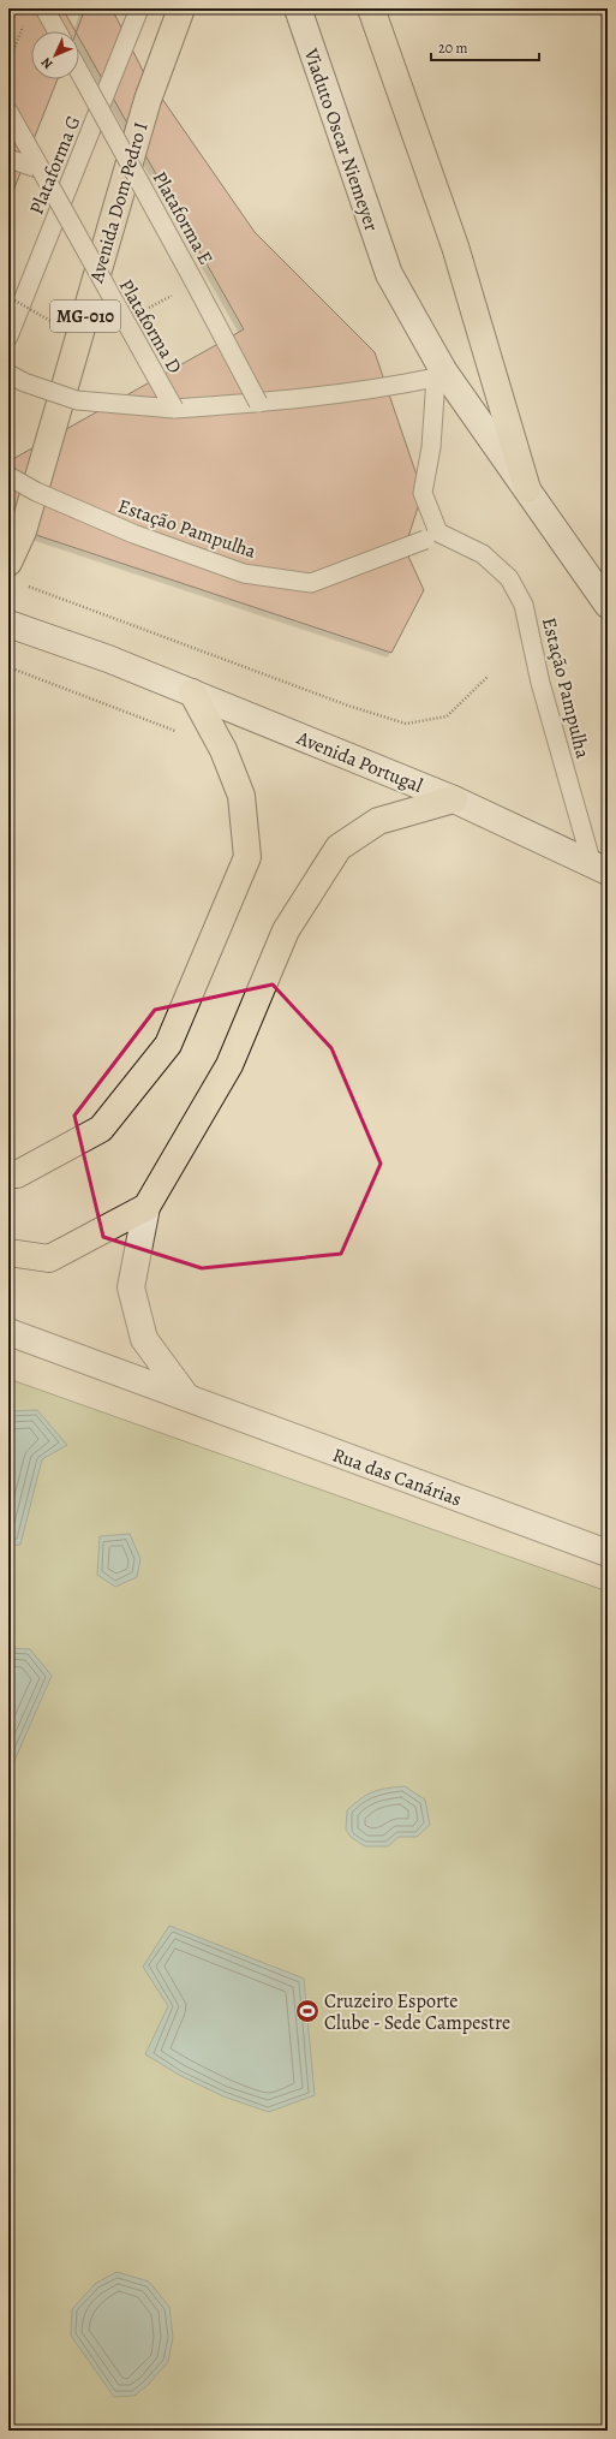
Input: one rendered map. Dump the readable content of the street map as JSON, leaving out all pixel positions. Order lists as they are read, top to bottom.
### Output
{
  "streets": {
    "highway": ["Avenida Dom Pedro I", "MG-010"],
    "main road": ["Viaduto Oscar Niemeyer", "Avenida Portugal", "Rua das Canárias"],
    "lane": [
      "Plataforma G",
      "Plataforma E",
      "Plataforma D",
      "Estação Pampulha"
    ]
  },
  "crossings": [
    ["Estação Pampulha", "Avenida Portugal"]
  ],
  "places": {
    "sports": ["Cruzeiro Esporte Clube - Sede Campestre"]
  },
  "scale_bar": "20 m",
  "north": "bottom left"
}
